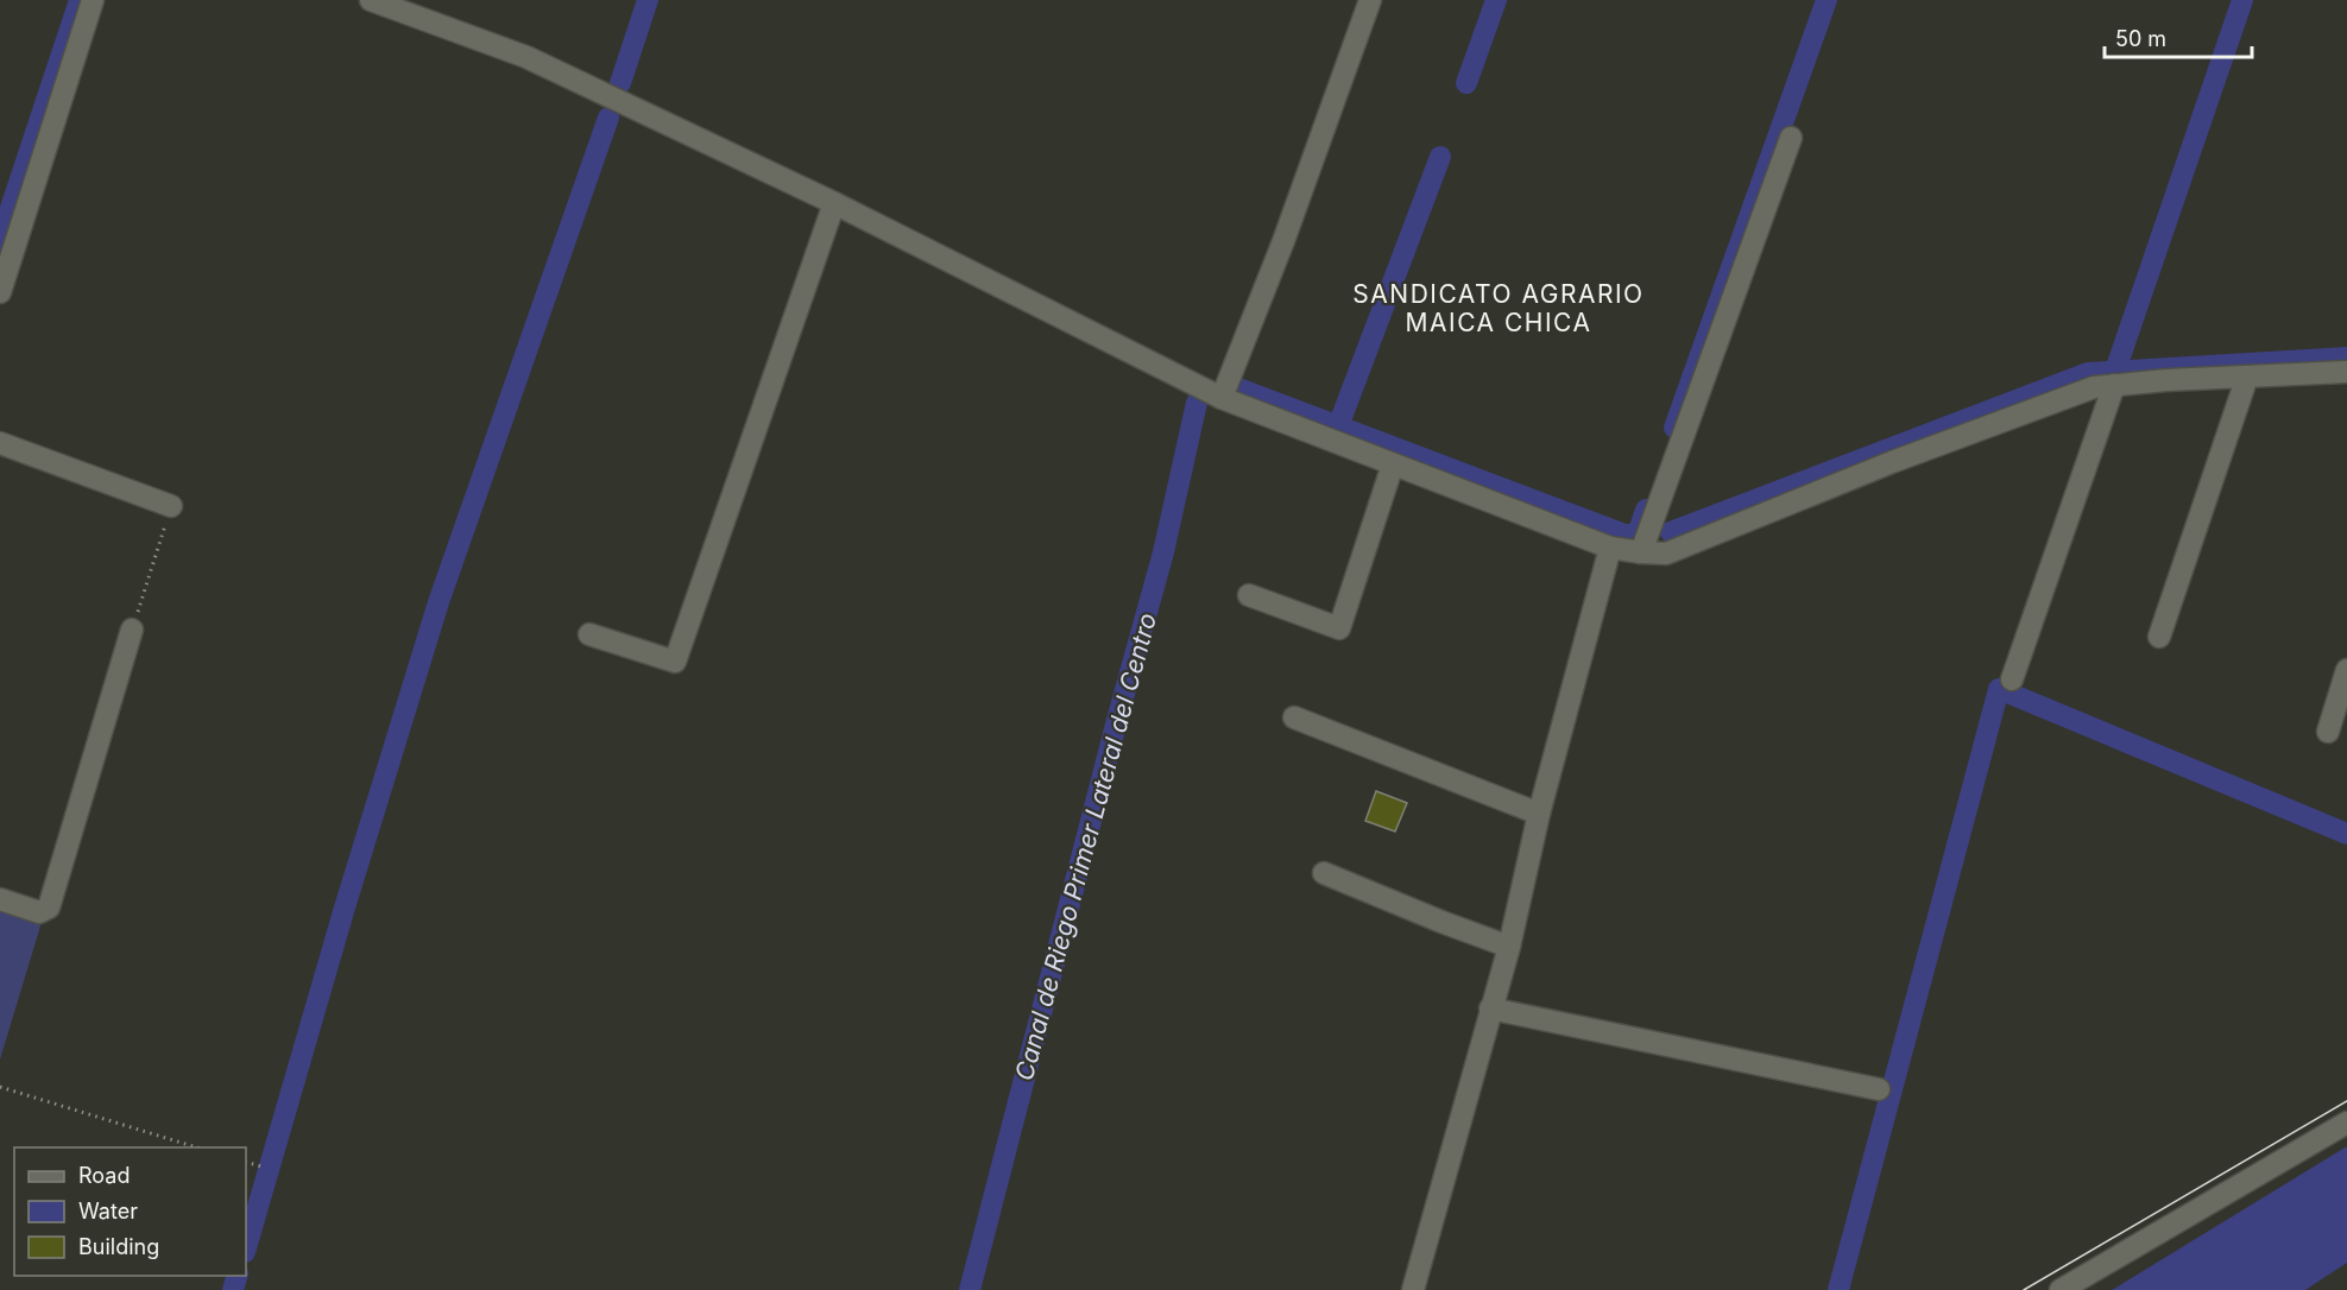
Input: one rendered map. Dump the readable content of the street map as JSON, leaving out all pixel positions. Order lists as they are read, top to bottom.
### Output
{
  "districts": ["SANDICATO AGRARIO MAICA CHICA"],
  "water": ["Canal de Riego Primer Lateral del Centro"],
  "legend": ["Road", "Water", "Building"],
  "scale_bar": "50 m"
}
